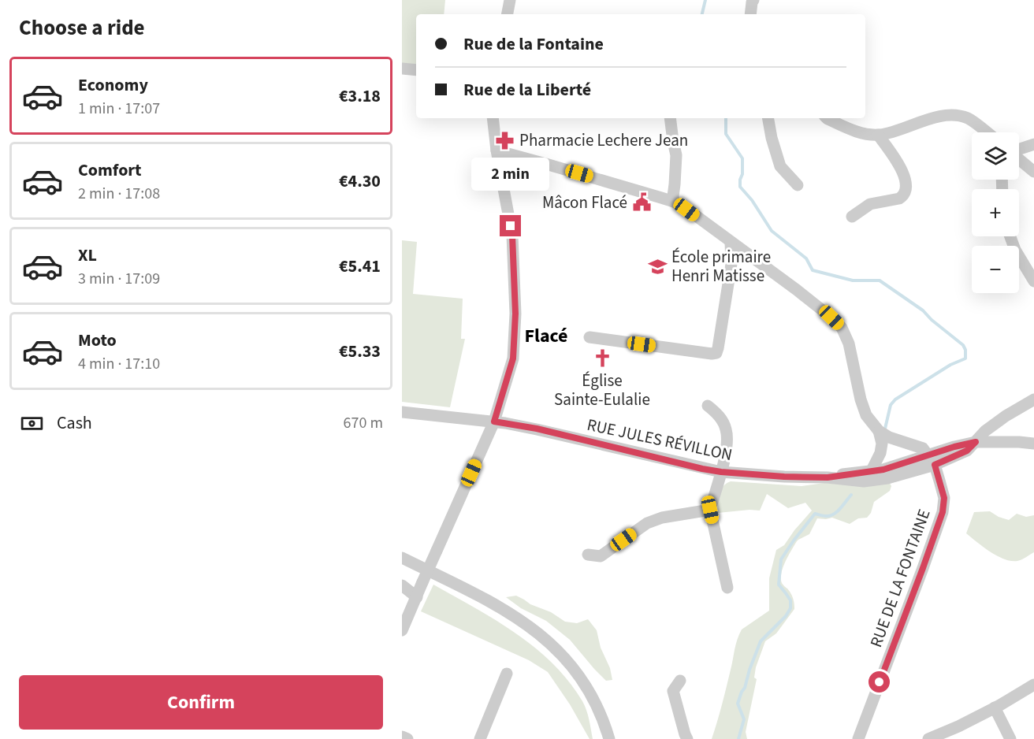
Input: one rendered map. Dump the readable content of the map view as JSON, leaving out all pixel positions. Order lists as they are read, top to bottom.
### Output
{
  "streets": {
    "street": ["RUE JULES RÉVILLON", "RUE DE LA FONTAINE"]
  },
  "crossings": [
    ["RUE JULES RÉVILLON", "RUE DE LA FONTAINE"]
  ],
  "districts": ["Flacé"],
  "places": {
    "pharmacy": ["Pharmacie Lechere Jean"],
    "public building": ["Mâcon Flacé"],
    "school or university": ["École primaire Henri Matisse"],
    "church": ["Église Sainte-Eulalie"]
  },
  "page": {
    "heading": "Choose a ride",
    "banner": ["Rue de la Fontaine", "Rue de la Liberté"],
    "list": [
      {
        "name": "Economy",
        "note": "1 min · 17:07",
        "value": "€3.18"
      },
      {
        "name": "Comfort",
        "note": "2 min · 17:08",
        "value": "€4.30"
      },
      {
        "name": "XL",
        "note": "3 min · 17:09",
        "value": "€5.41"
      },
      {
        "name": "Moto",
        "note": "4 min · 17:10",
        "value": "€5.33"
      }
    ],
    "map_buttons": ["+", "−"],
    "bubble": "2 min",
    "pay": ["Cash", "670 m"],
    "buttons": "Confirm"
  }
}
